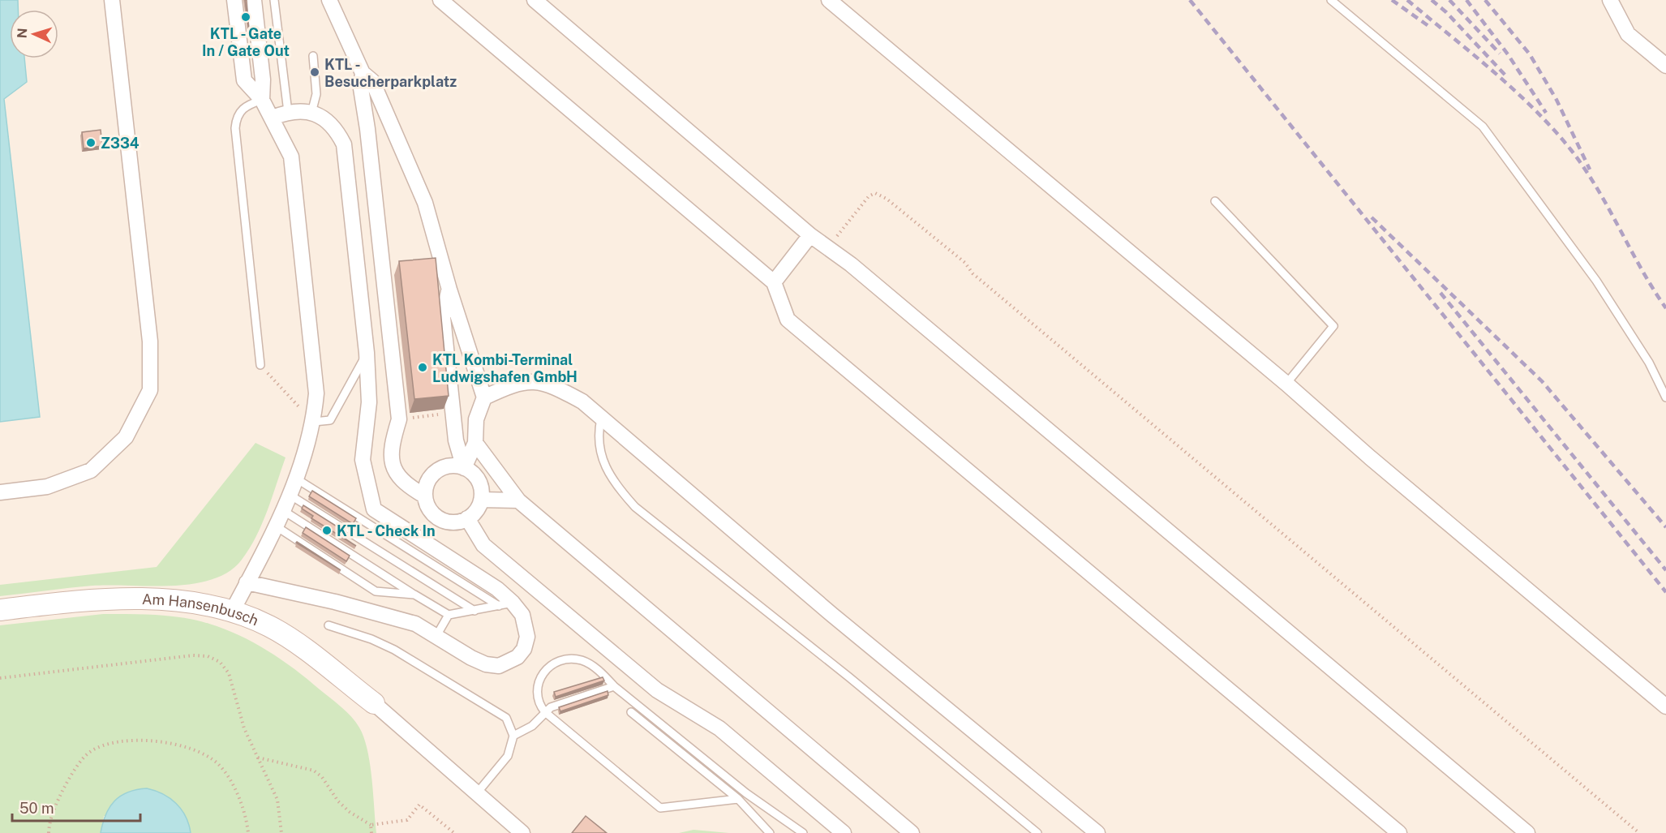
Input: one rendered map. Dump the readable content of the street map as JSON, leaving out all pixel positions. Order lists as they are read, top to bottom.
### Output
{
  "streets": {
    "street": ["Am Hansenbusch"]
  },
  "places": [
    "KTL - Gate In / Gate Out",
    "KTL - Besucherparkplatz",
    "Z334",
    "KTL Kombi-Terminal Ludwigshafen GmbH",
    "KTL - Check In"
  ],
  "scale_bar": "50 m",
  "north": "left"
}
